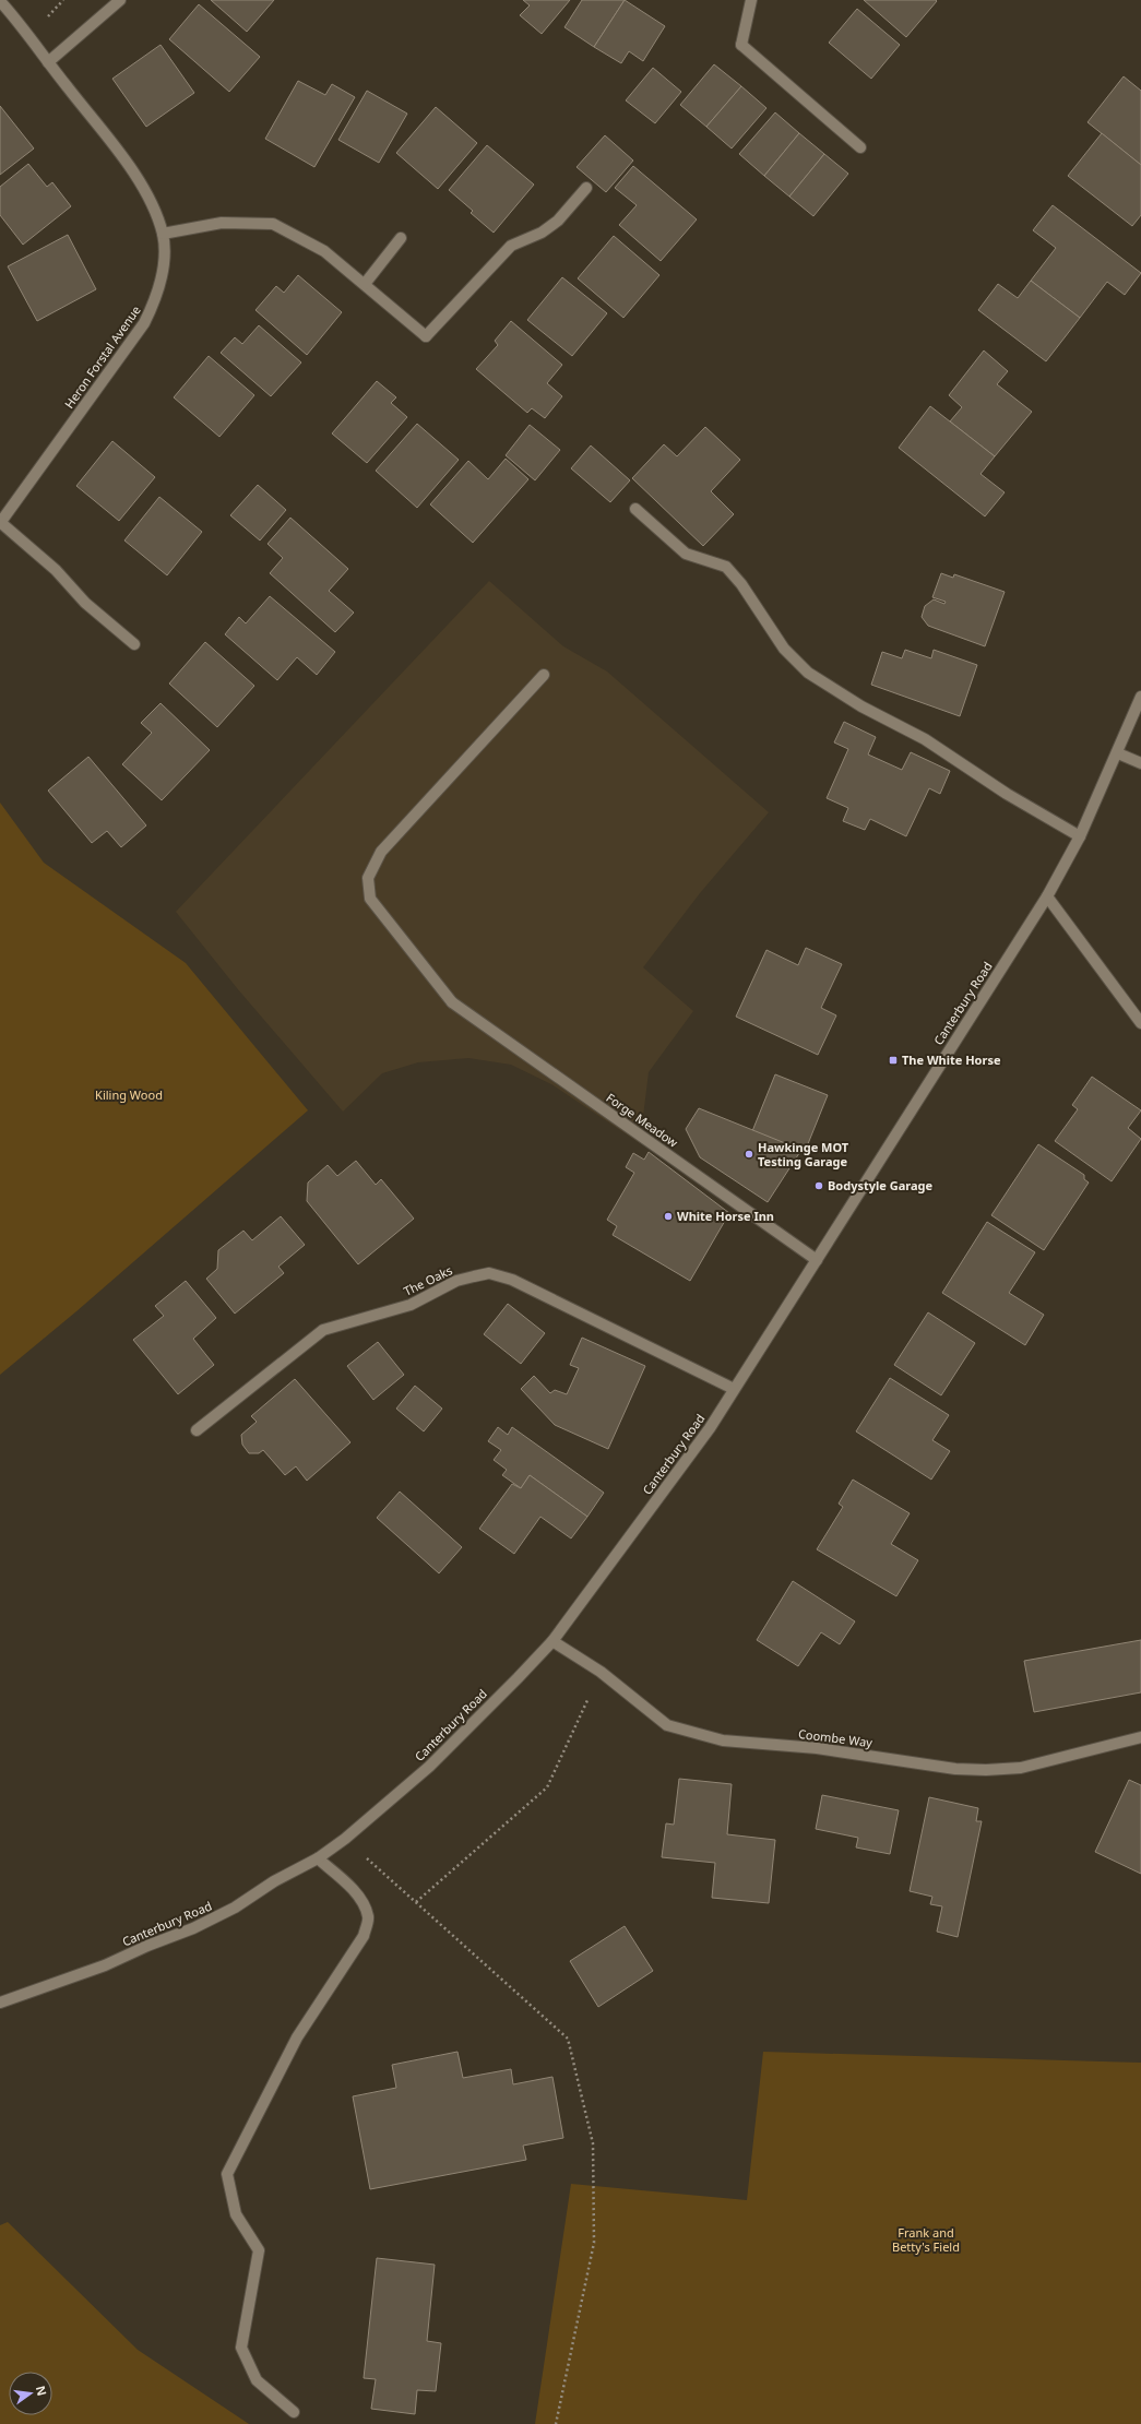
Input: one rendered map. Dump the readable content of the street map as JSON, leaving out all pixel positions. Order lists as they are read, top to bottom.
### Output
{
  "streets": {
    "street": [
      "Heron Forstal Avenue",
      "Canterbury Road",
      "Forge Meadow",
      "The Oaks",
      "Coombe Way"
    ]
  },
  "crossings": [
    ["Canterbury Road", "Forge Meadow"],
    ["Canterbury Road", "The Oaks"],
    ["Canterbury Road", "Coombe Way"]
  ],
  "parks": ["Kiling Wood", "Frank and Betty's Field"],
  "places": {
    "transit": ["The White Horse"],
    "other": ["Hawkinge MOT Testing Garage", "Bodystyle Garage", "White Horse Inn"]
  },
  "north": "right"
}
